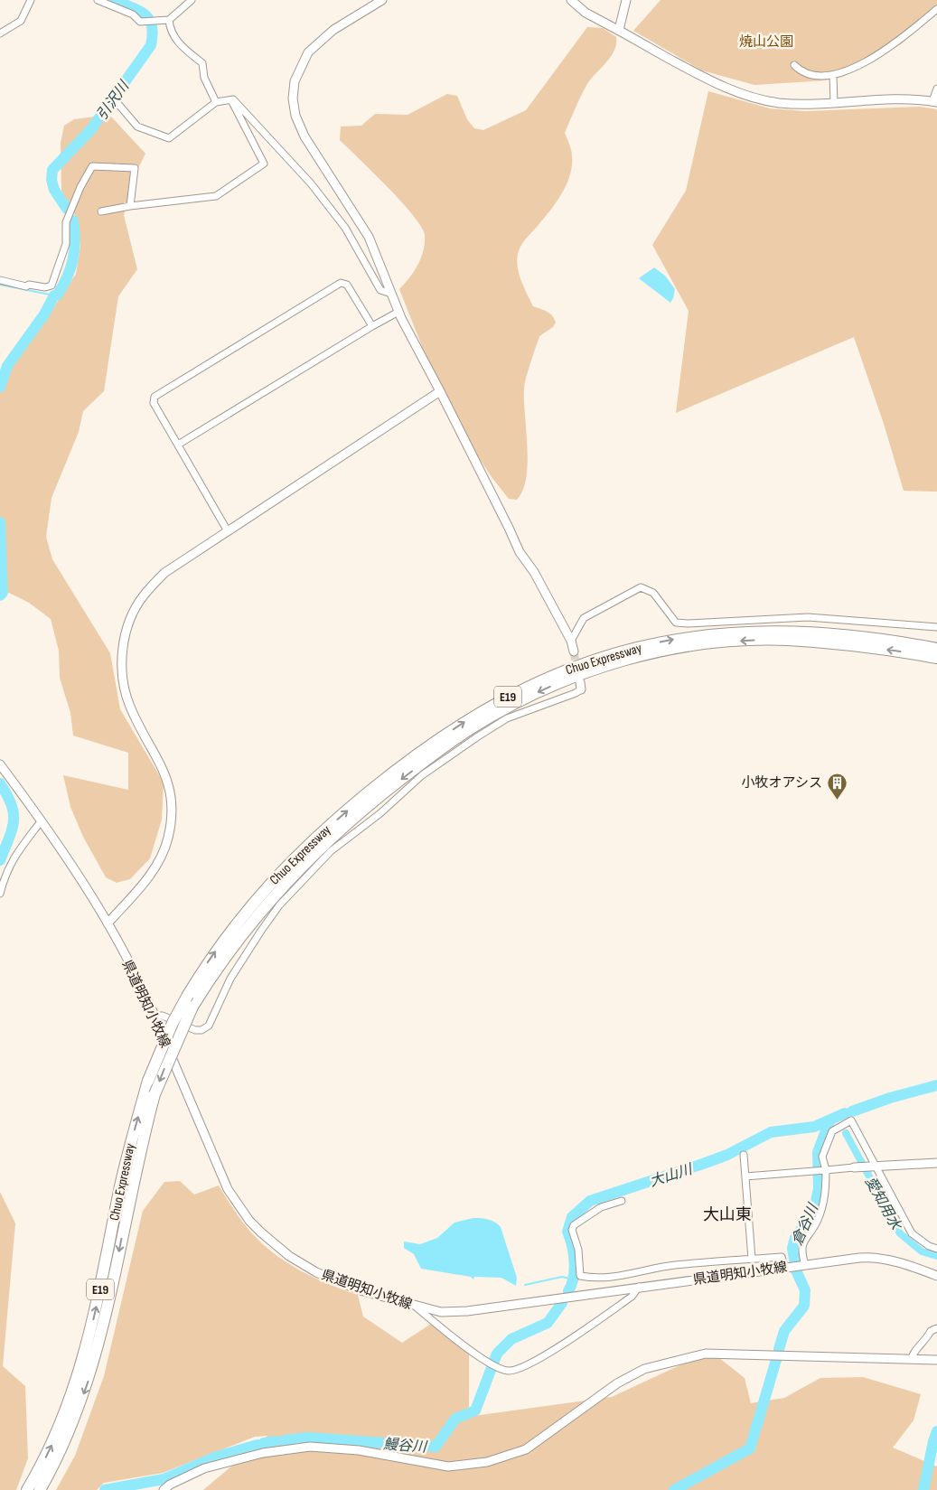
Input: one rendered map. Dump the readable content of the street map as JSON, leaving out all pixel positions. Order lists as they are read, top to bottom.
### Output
{
  "streets": {
    "highway": ["Chuo Expressway", "E19"],
    "main road": ["県道明知小牧線"]
  },
  "districts": ["大山東"],
  "water": [
    "引沢川",
    "大山川",
    "愛知用水",
    "倉谷川",
    "鰻谷川"
  ],
  "parks": ["焼山公園"],
  "places": {
    "building": ["小牧オアシス"]
  }
}
